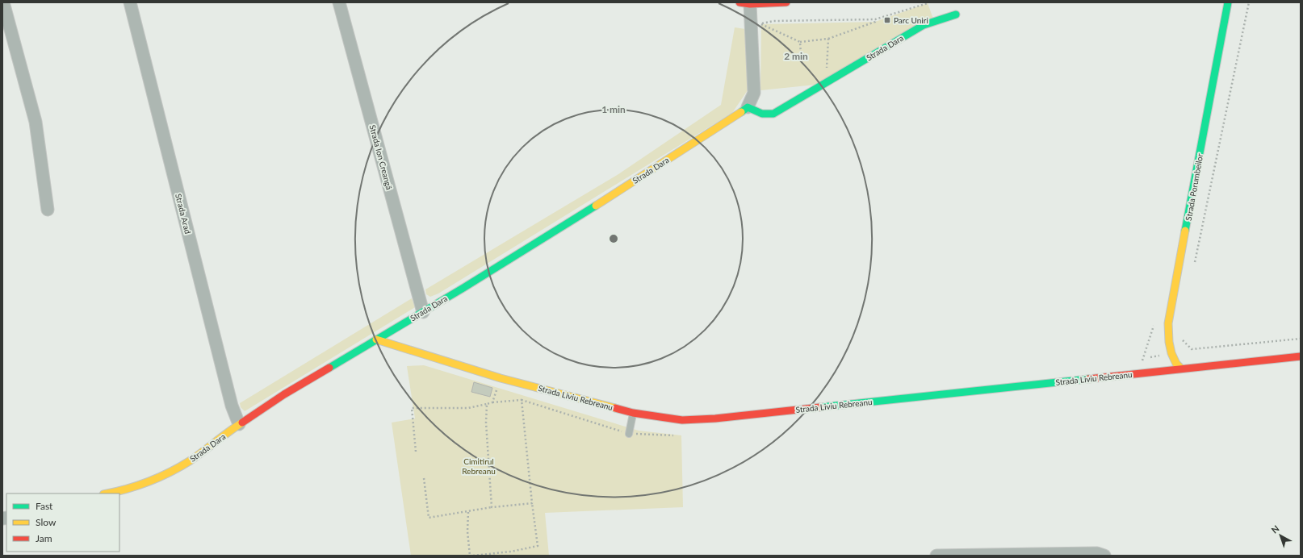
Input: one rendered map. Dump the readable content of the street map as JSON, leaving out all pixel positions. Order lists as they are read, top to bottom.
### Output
{
  "streets": {
    "street": [
      "Strada Dara",
      "Strada Ion Creangă",
      "Strada Porumbeilor",
      "Strada Arad",
      "Strada Liviu Rebreanu"
    ]
  },
  "crossings": [
    ["Strada Dara", "Strada Ion Creangă"],
    ["Strada Dara", "Strada Arad"],
    ["Strada Dara", "Strada Liviu Rebreanu"],
    ["Strada Porumbeilor", "Strada Liviu Rebreanu"]
  ],
  "parks": ["Cimitirul Rebreanu"],
  "places": {
    "transit": ["Parc Uniri"]
  },
  "legend": ["Fast", "Slow", "Jam"],
  "north": "top left",
  "rings": ["2 min", "1 min"]
}
